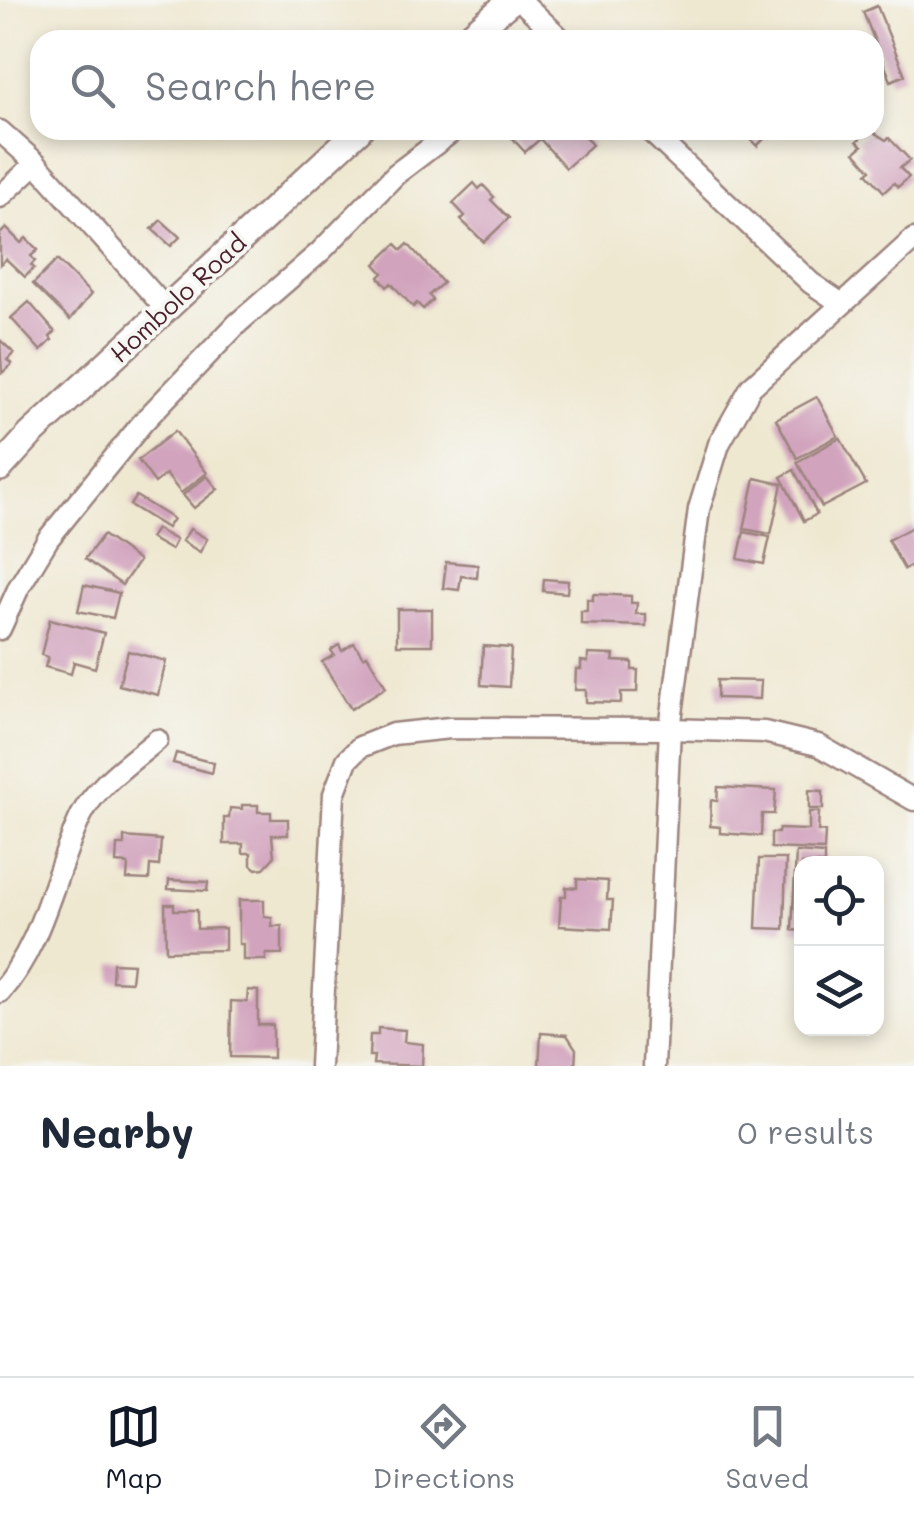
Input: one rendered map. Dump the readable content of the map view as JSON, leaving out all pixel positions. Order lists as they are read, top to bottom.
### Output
{
  "streets": {
    "street": ["Hombolo Road"]
  },
  "page": {
    "search": "Search here",
    "heading": ["Nearby", "0 results"],
    "nav": ["Map", "Directions", "Saved"]
  }
}
